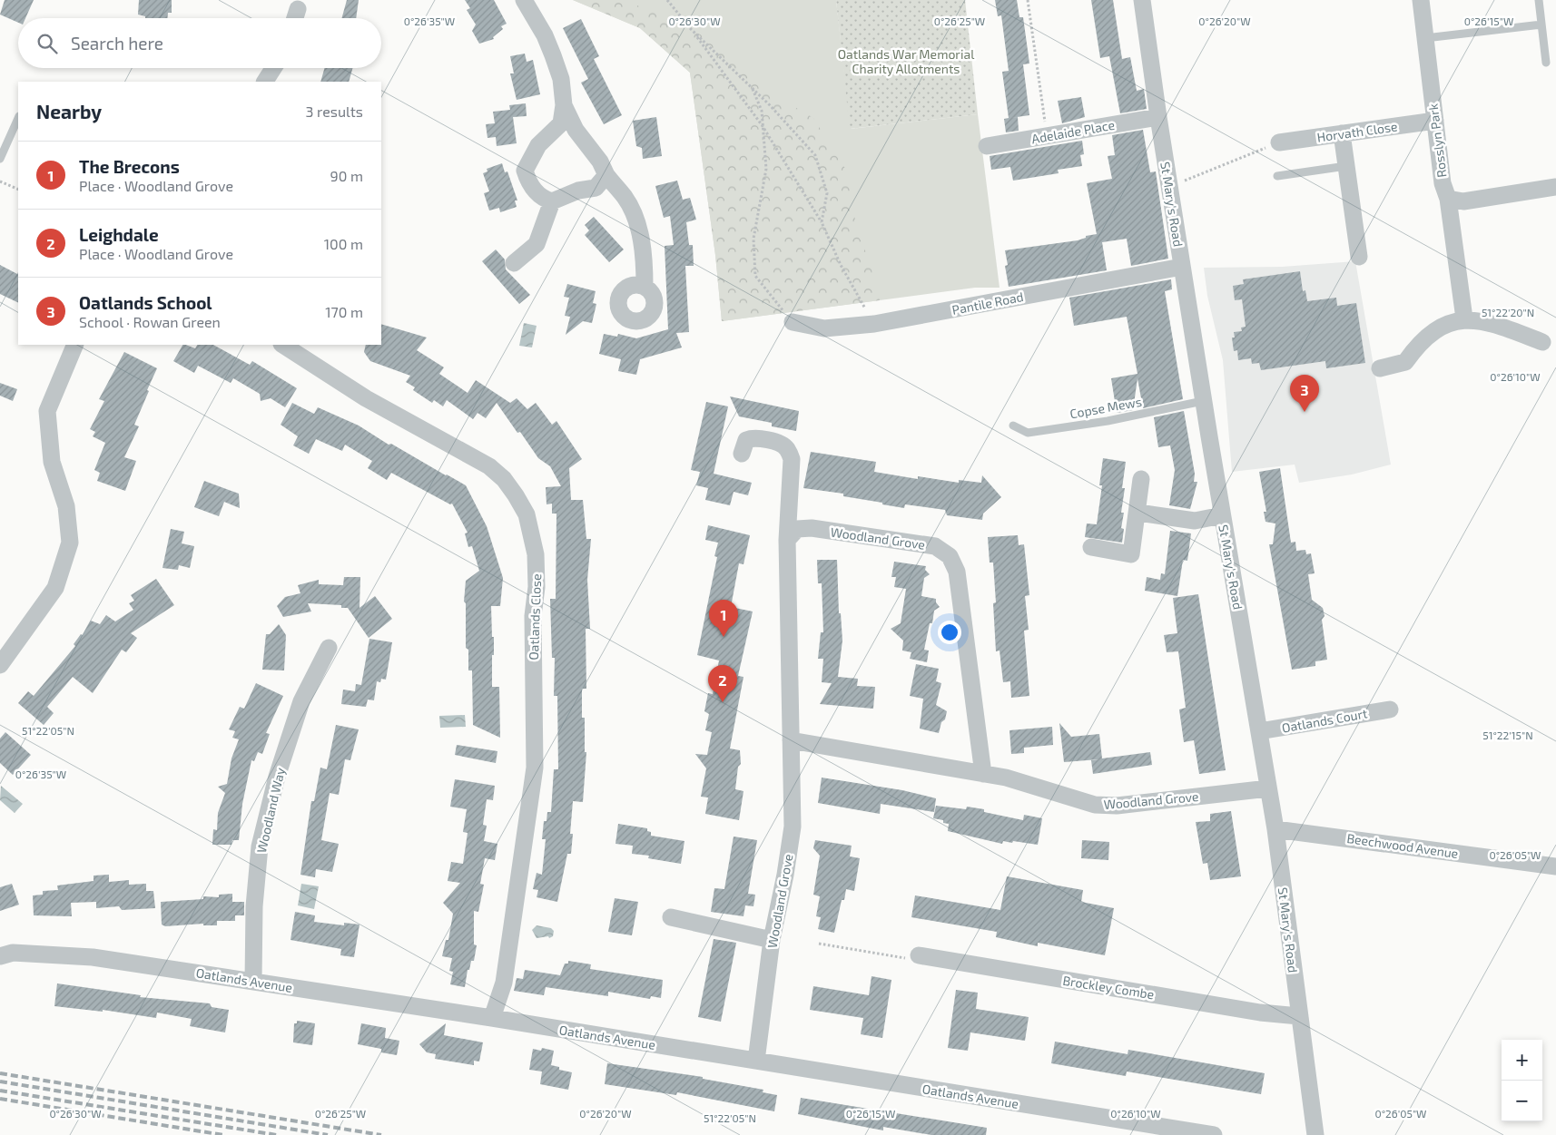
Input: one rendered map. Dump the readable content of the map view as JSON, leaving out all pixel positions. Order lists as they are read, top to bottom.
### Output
{
  "streets": {
    "street": [
      "Adelaide Place",
      "Horvath Close",
      "Rosslyn Park",
      "St Mary's Road",
      "Pantile Road",
      "Woodland Grove",
      "Oatlands Close",
      "Oatlands Court",
      "Woodland Way",
      "Beechwood Avenue",
      "Oatlands Avenue",
      "Brockley Combe"
    ],
    "lane": ["Copse Mews"]
  },
  "crossings": [
    ["Adelaide Place", "St Mary's Road"],
    ["Horvath Close", "Rosslyn Park"],
    ["St Mary's Road", "Pantile Road"],
    ["St Mary's Road", "Copse Mews"],
    ["St Mary's Road", "Woodland Grove"],
    ["St Mary's Road", "Oatlands Court"],
    ["St Mary's Road", "Beechwood Avenue"],
    ["St Mary's Road", "Brockley Combe"],
    ["Woodland Grove", "Oatlands Avenue"],
    ["Oatlands Close", "Oatlands Avenue"],
    ["Woodland Way", "Oatlands Avenue"]
  ],
  "parks": ["Oatlands War Memorial Charity Allotments"],
  "page": {
    "search": "Search here",
    "heading": ["Nearby", "3 results"],
    "list": [
      {
        "mark": "1",
        "name": "The Brecons",
        "note": "Place · Woodland Grove",
        "value": "90 m"
      },
      {
        "mark": "2",
        "name": "Leighdale",
        "note": "Place · Woodland Grove",
        "value": "100 m"
      },
      {
        "mark": "3",
        "name": "Oatlands School",
        "note": "School · Rowan Green",
        "value": "170 m"
      }
    ],
    "pins": ["3", "1", "2"],
    "map_buttons": ["+", "−"]
  },
  "coordinates": [
    "0°26'35\"W",
    "0°26'30\"W",
    "0°26'25\"W",
    "0°26'20\"W",
    "0°26'15\"W",
    "51°22'20\"N",
    "0°26'10\"W",
    "51°22'05\"N",
    "51°22'15\"N",
    "0°26'05\"W"
  ]
}
